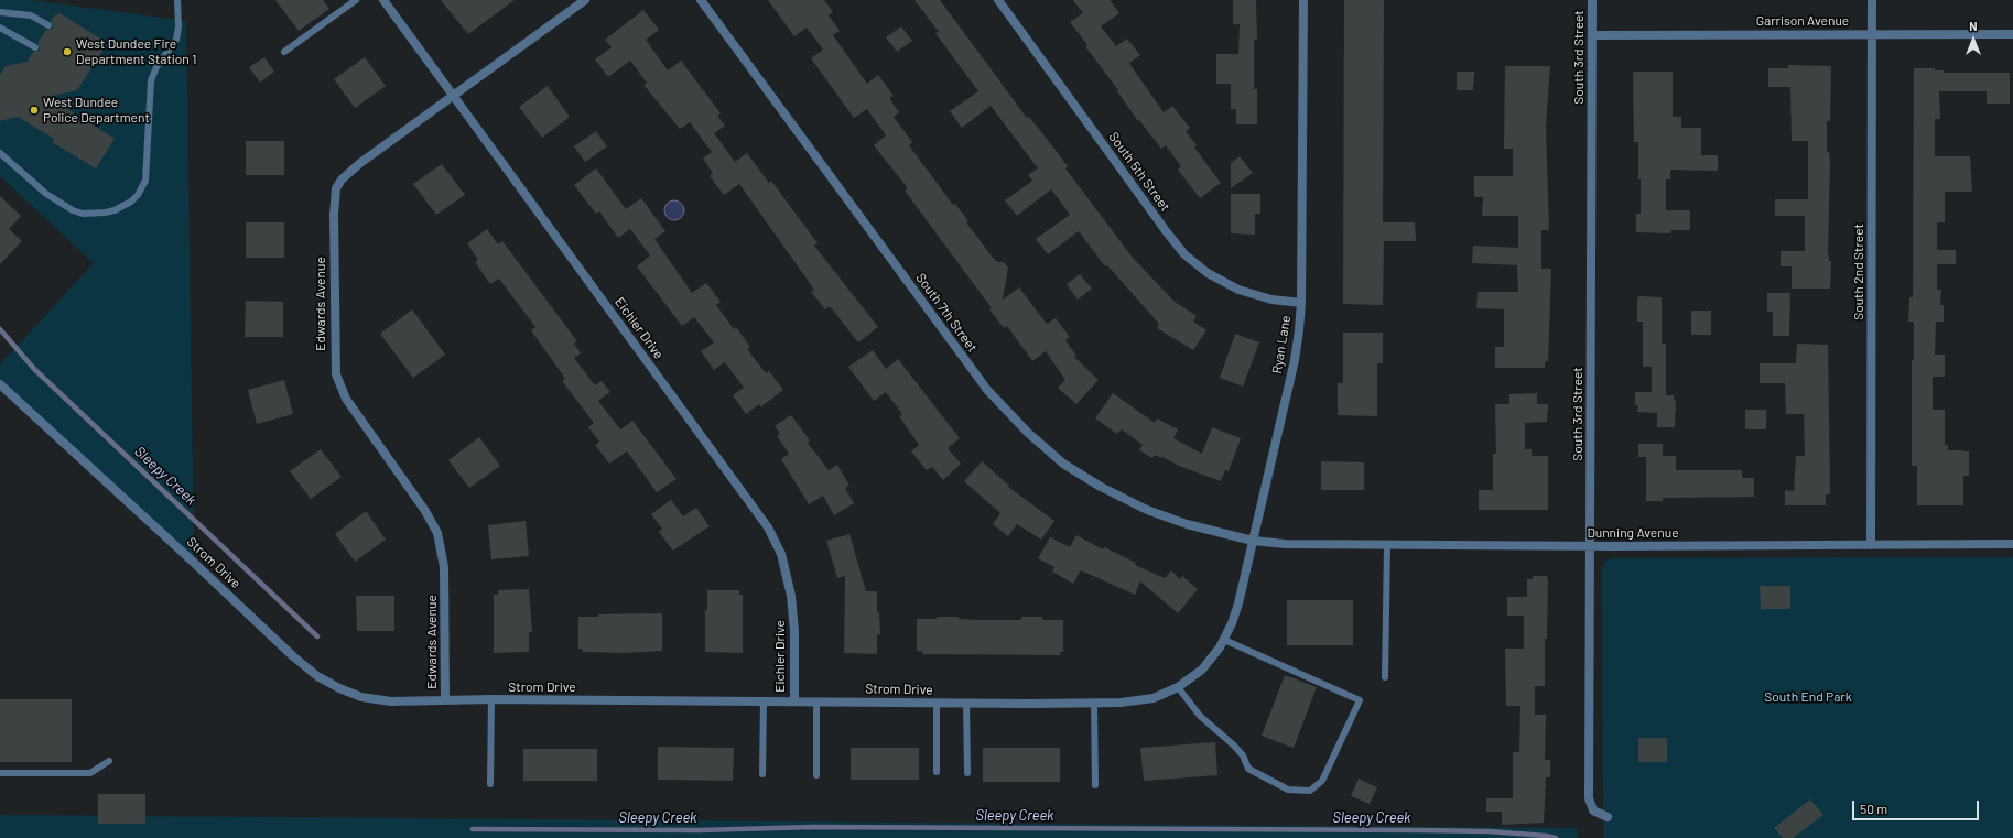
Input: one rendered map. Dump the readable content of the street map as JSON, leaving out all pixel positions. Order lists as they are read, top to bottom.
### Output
{
  "streets": {
    "street": [
      "Garrison Avenue",
      "South 3rd Street",
      "South 5th Street",
      "South 2nd Street",
      "Edwards Avenue",
      "South 7th Street",
      "Eichler Drive",
      "Ryan Lane",
      "Dunning Avenue",
      "Strom Drive"
    ]
  },
  "crossings": [
    ["Garrison Avenue", "South 3rd Street"],
    ["Garrison Avenue", "South 2nd Street"],
    ["South 3rd Street", "Dunning Avenue"],
    ["South 5th Street", "Ryan Lane"],
    ["South 2nd Street", "Dunning Avenue"],
    ["Edwards Avenue", "Eichler Drive"],
    ["Edwards Avenue", "Strom Drive"],
    ["South 7th Street", "Ryan Lane"],
    ["South 7th Street", "Dunning Avenue"],
    ["Eichler Drive", "Strom Drive"],
    ["Ryan Lane", "Dunning Avenue"],
    ["Ryan Lane", "Strom Drive"]
  ],
  "water": ["Sleepy Creek"],
  "parks": ["South End Park"],
  "places": ["West Dundee Fire Department Station 1", "West Dundee Police Department"],
  "scale_bar": "50 m",
  "north": "top"
}
